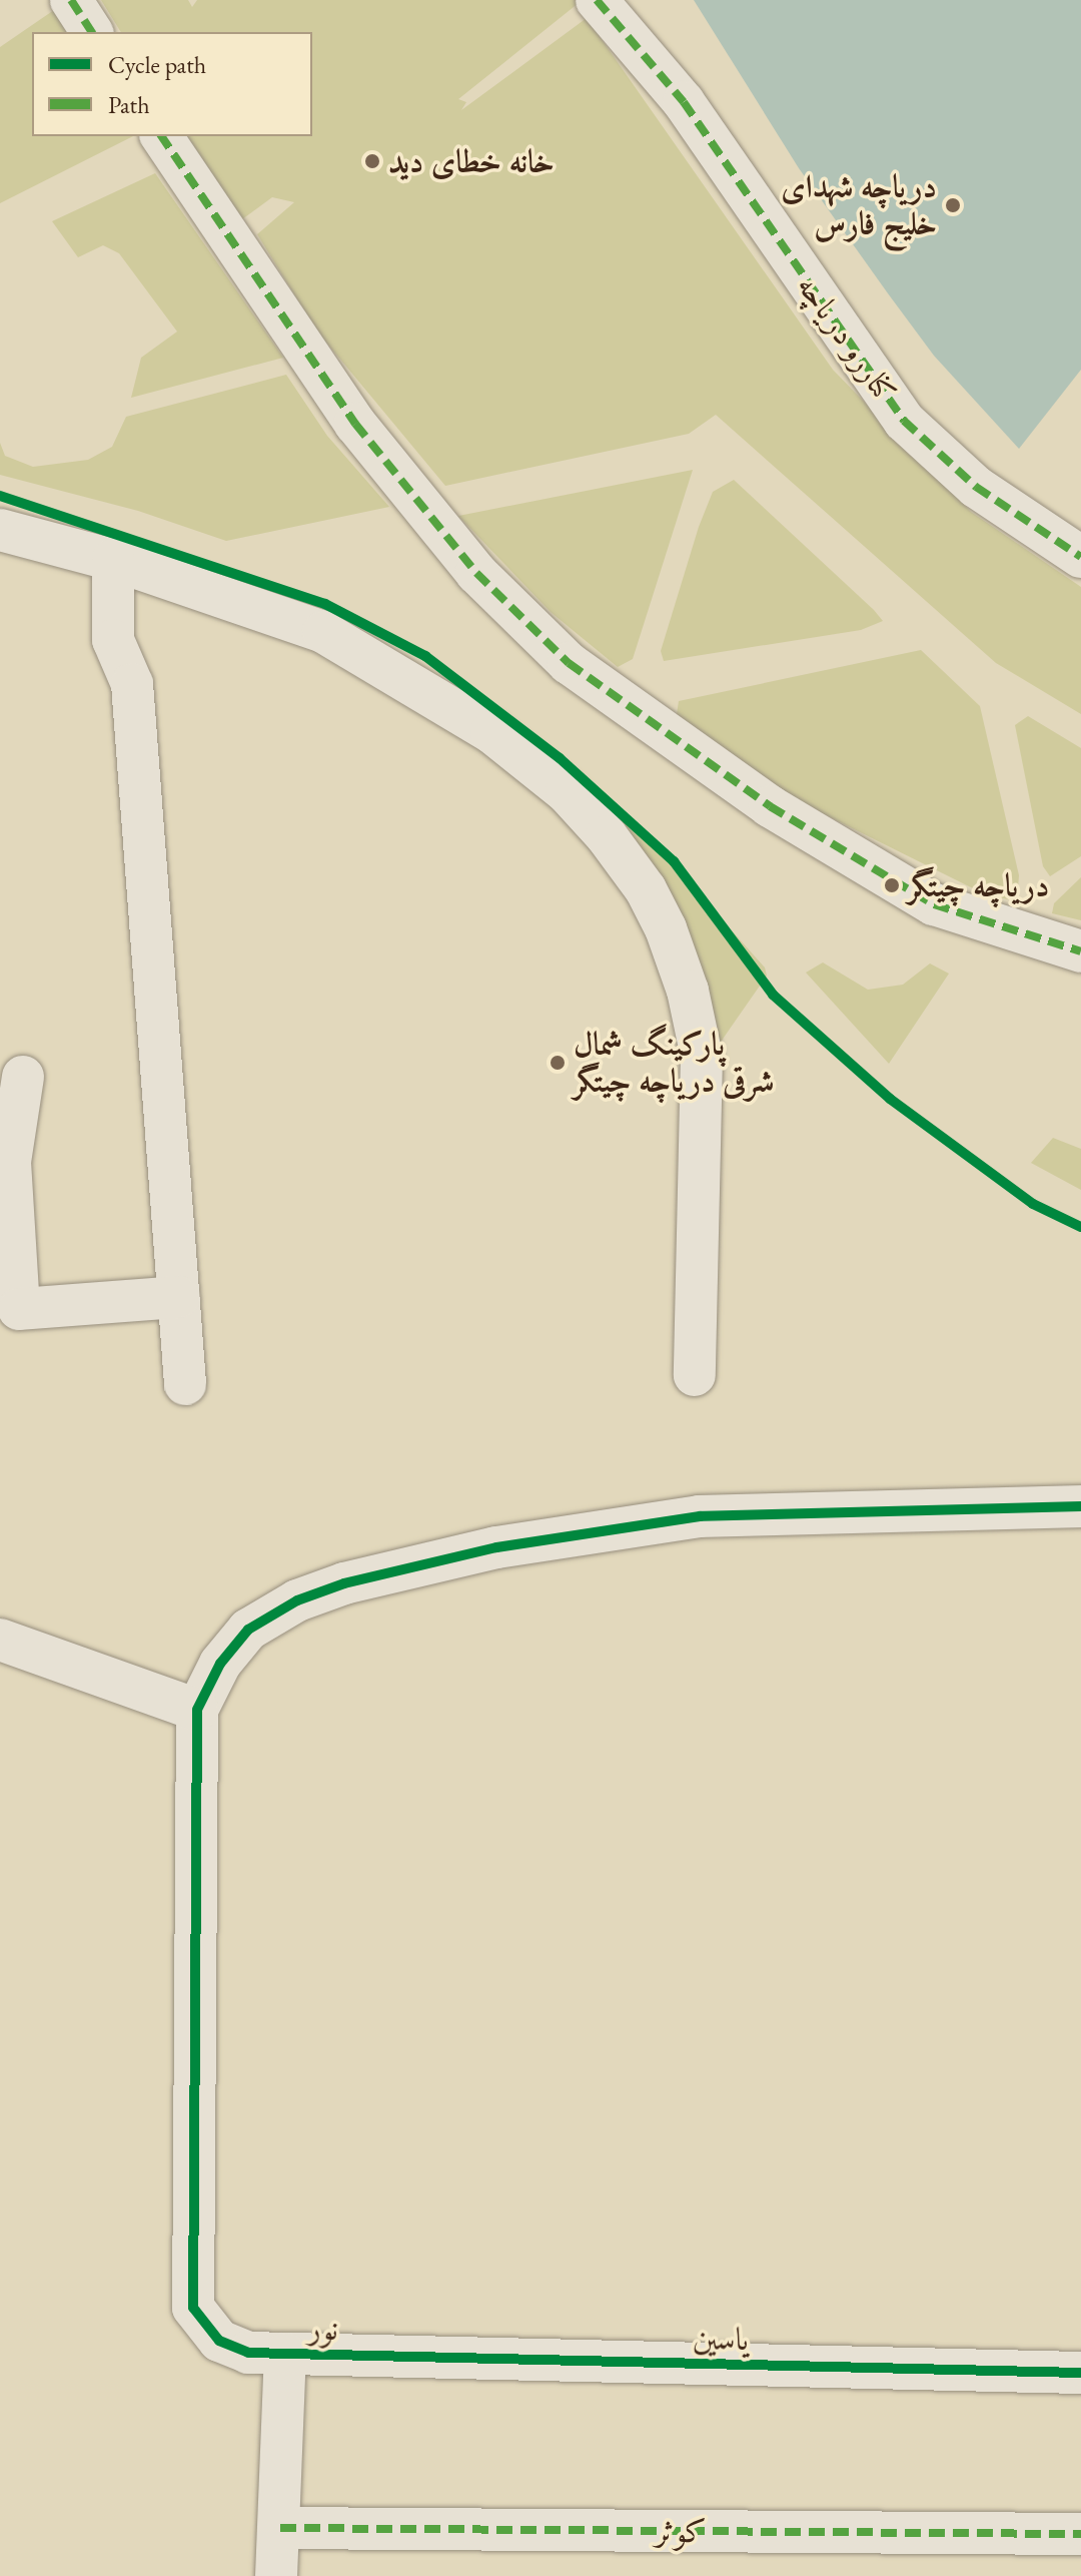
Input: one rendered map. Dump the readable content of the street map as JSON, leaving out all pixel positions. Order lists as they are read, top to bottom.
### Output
{
  "streets": {
    "street": [
      "کناررو دریاچه",
      "نور",
      "یاسین",
      "کوثر"
    ]
  },
  "crossings": [
    ["نور", "یاسین"],
    ["نور", "کوثر"]
  ],
  "places": [
    "خانه خطای دید",
    "دریاچه شهدای خلیج فارس",
    "دریاچه چیتگر",
    "پارکینگ شمال شرقی دریاچه چیتگر"
  ],
  "legend": ["Cycle path", "Path"]
}
